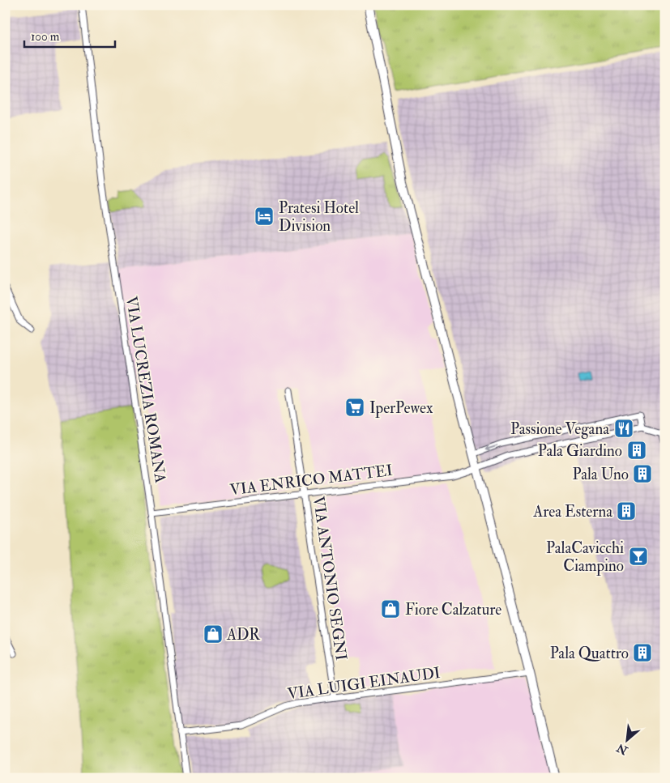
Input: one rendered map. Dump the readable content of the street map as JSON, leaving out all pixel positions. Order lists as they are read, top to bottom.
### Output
{
  "streets": {
    "street": [
      "VIA LUCREZIA ROMANA",
      "VIA ENRICO MATTEI",
      "VIA ANTONIO SEGNI",
      "VIA LUIGI EINAUDI"
    ]
  },
  "crossings": [
    ["VIA LUCREZIA ROMANA", "VIA ENRICO MATTEI"],
    ["VIA LUCREZIA ROMANA", "VIA LUIGI EINAUDI"],
    ["VIA ENRICO MATTEI", "VIA ANTONIO SEGNI"],
    ["VIA ANTONIO SEGNI", "VIA LUIGI EINAUDI"]
  ],
  "places": {
    "hotel": ["Pratesi Hotel Division"],
    "supermarket": ["IperPewex"],
    "restaurant": ["Passione Vegana"],
    "building": [
      "Pala Giardino",
      "Pala Uno",
      "Area Esterna",
      "Pala Quattro"
    ],
    "bar": ["PalaCavicchi Ciampino"],
    "shop": ["Fiore Calzature", "ADR"]
  },
  "scale_bar": "100 m",
  "north": "bottom left"
}
